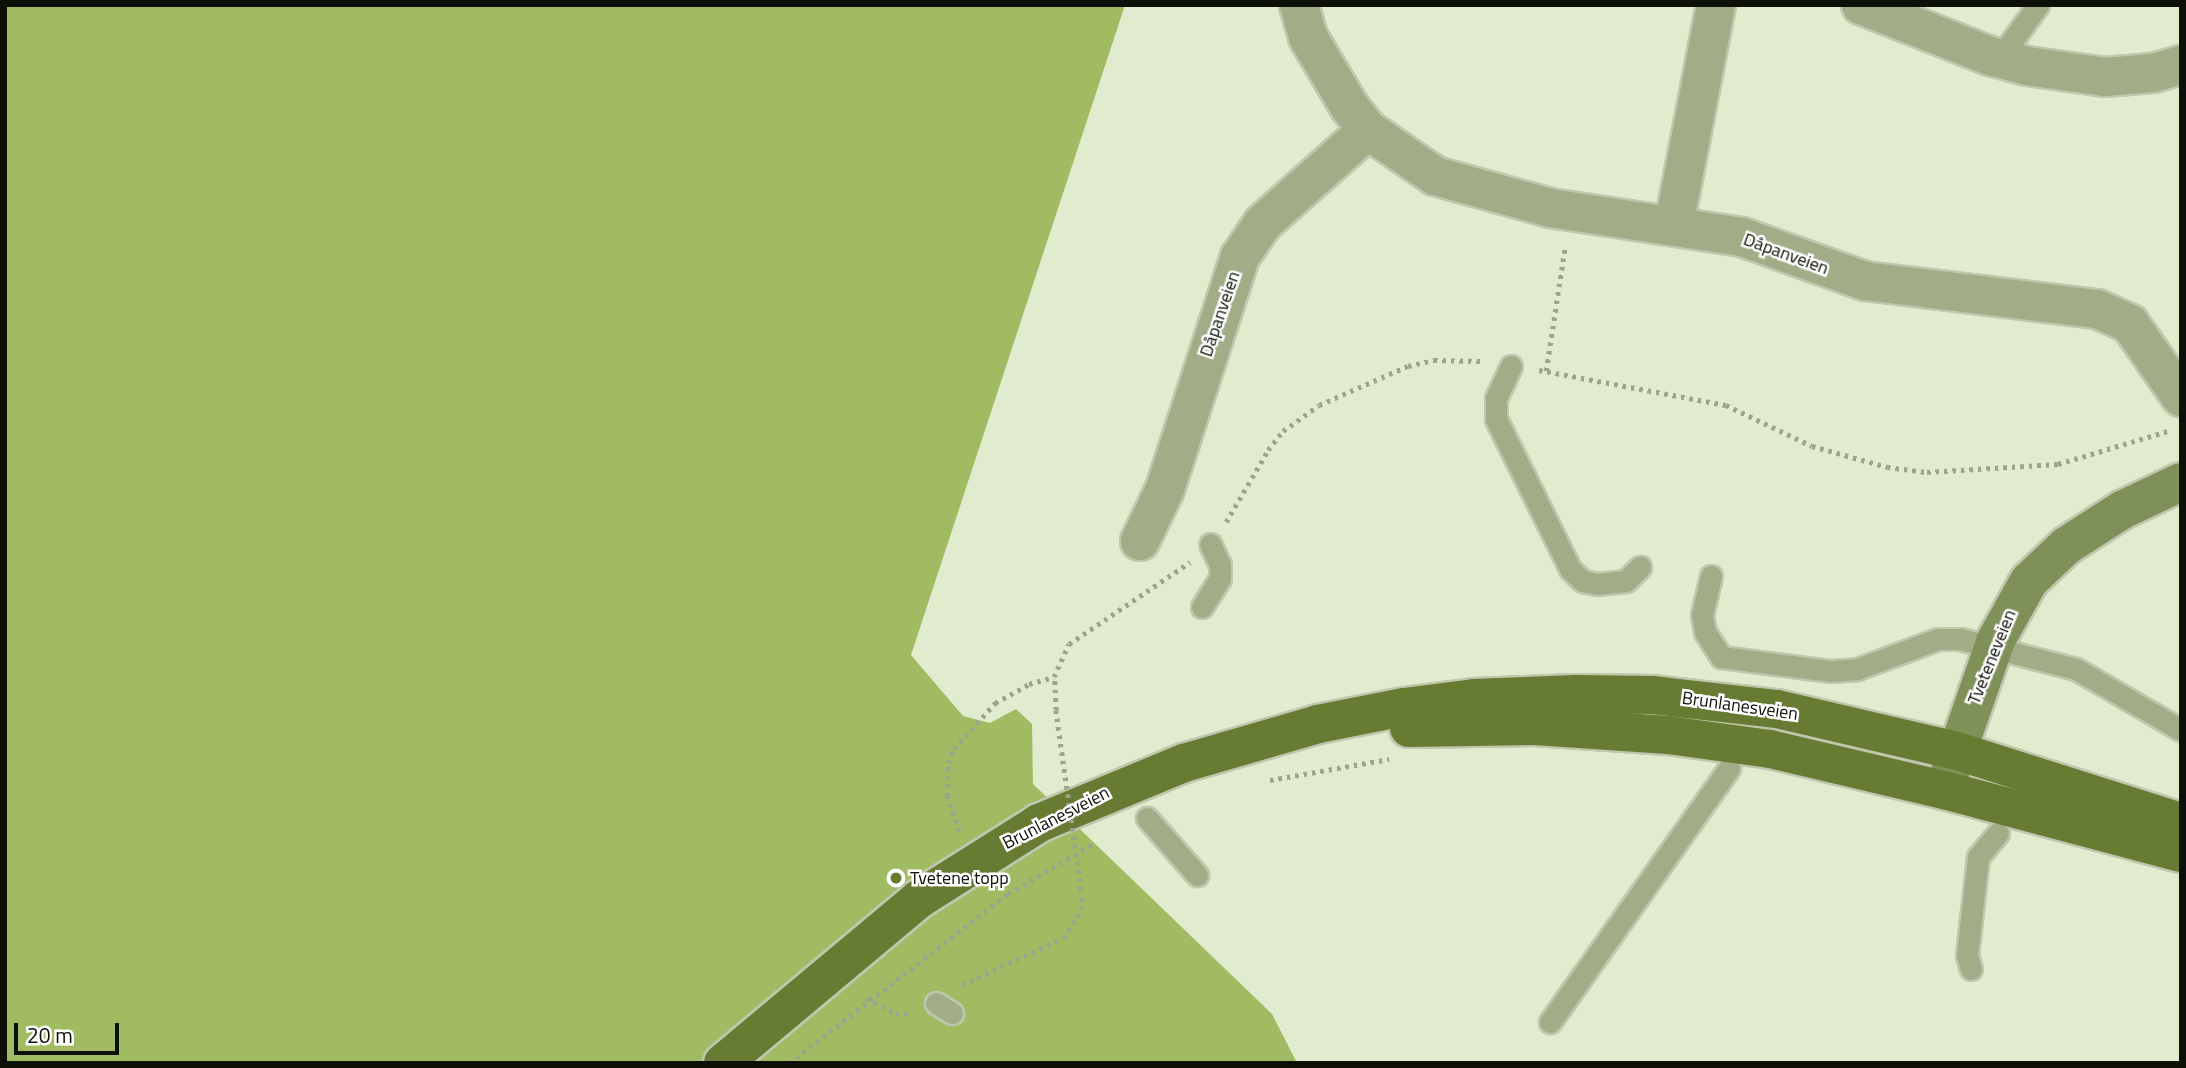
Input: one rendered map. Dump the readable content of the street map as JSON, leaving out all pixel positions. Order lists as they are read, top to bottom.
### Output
{
  "streets": {
    "main road": ["Brunlanesveien"],
    "street": ["Dåpanveien", "Tveteneveien"]
  },
  "crossings": [
    ["Tveteneveien", "Brunlanesveien"]
  ],
  "places": ["Tvetene topp"],
  "scale_bar": "20 m"
}
